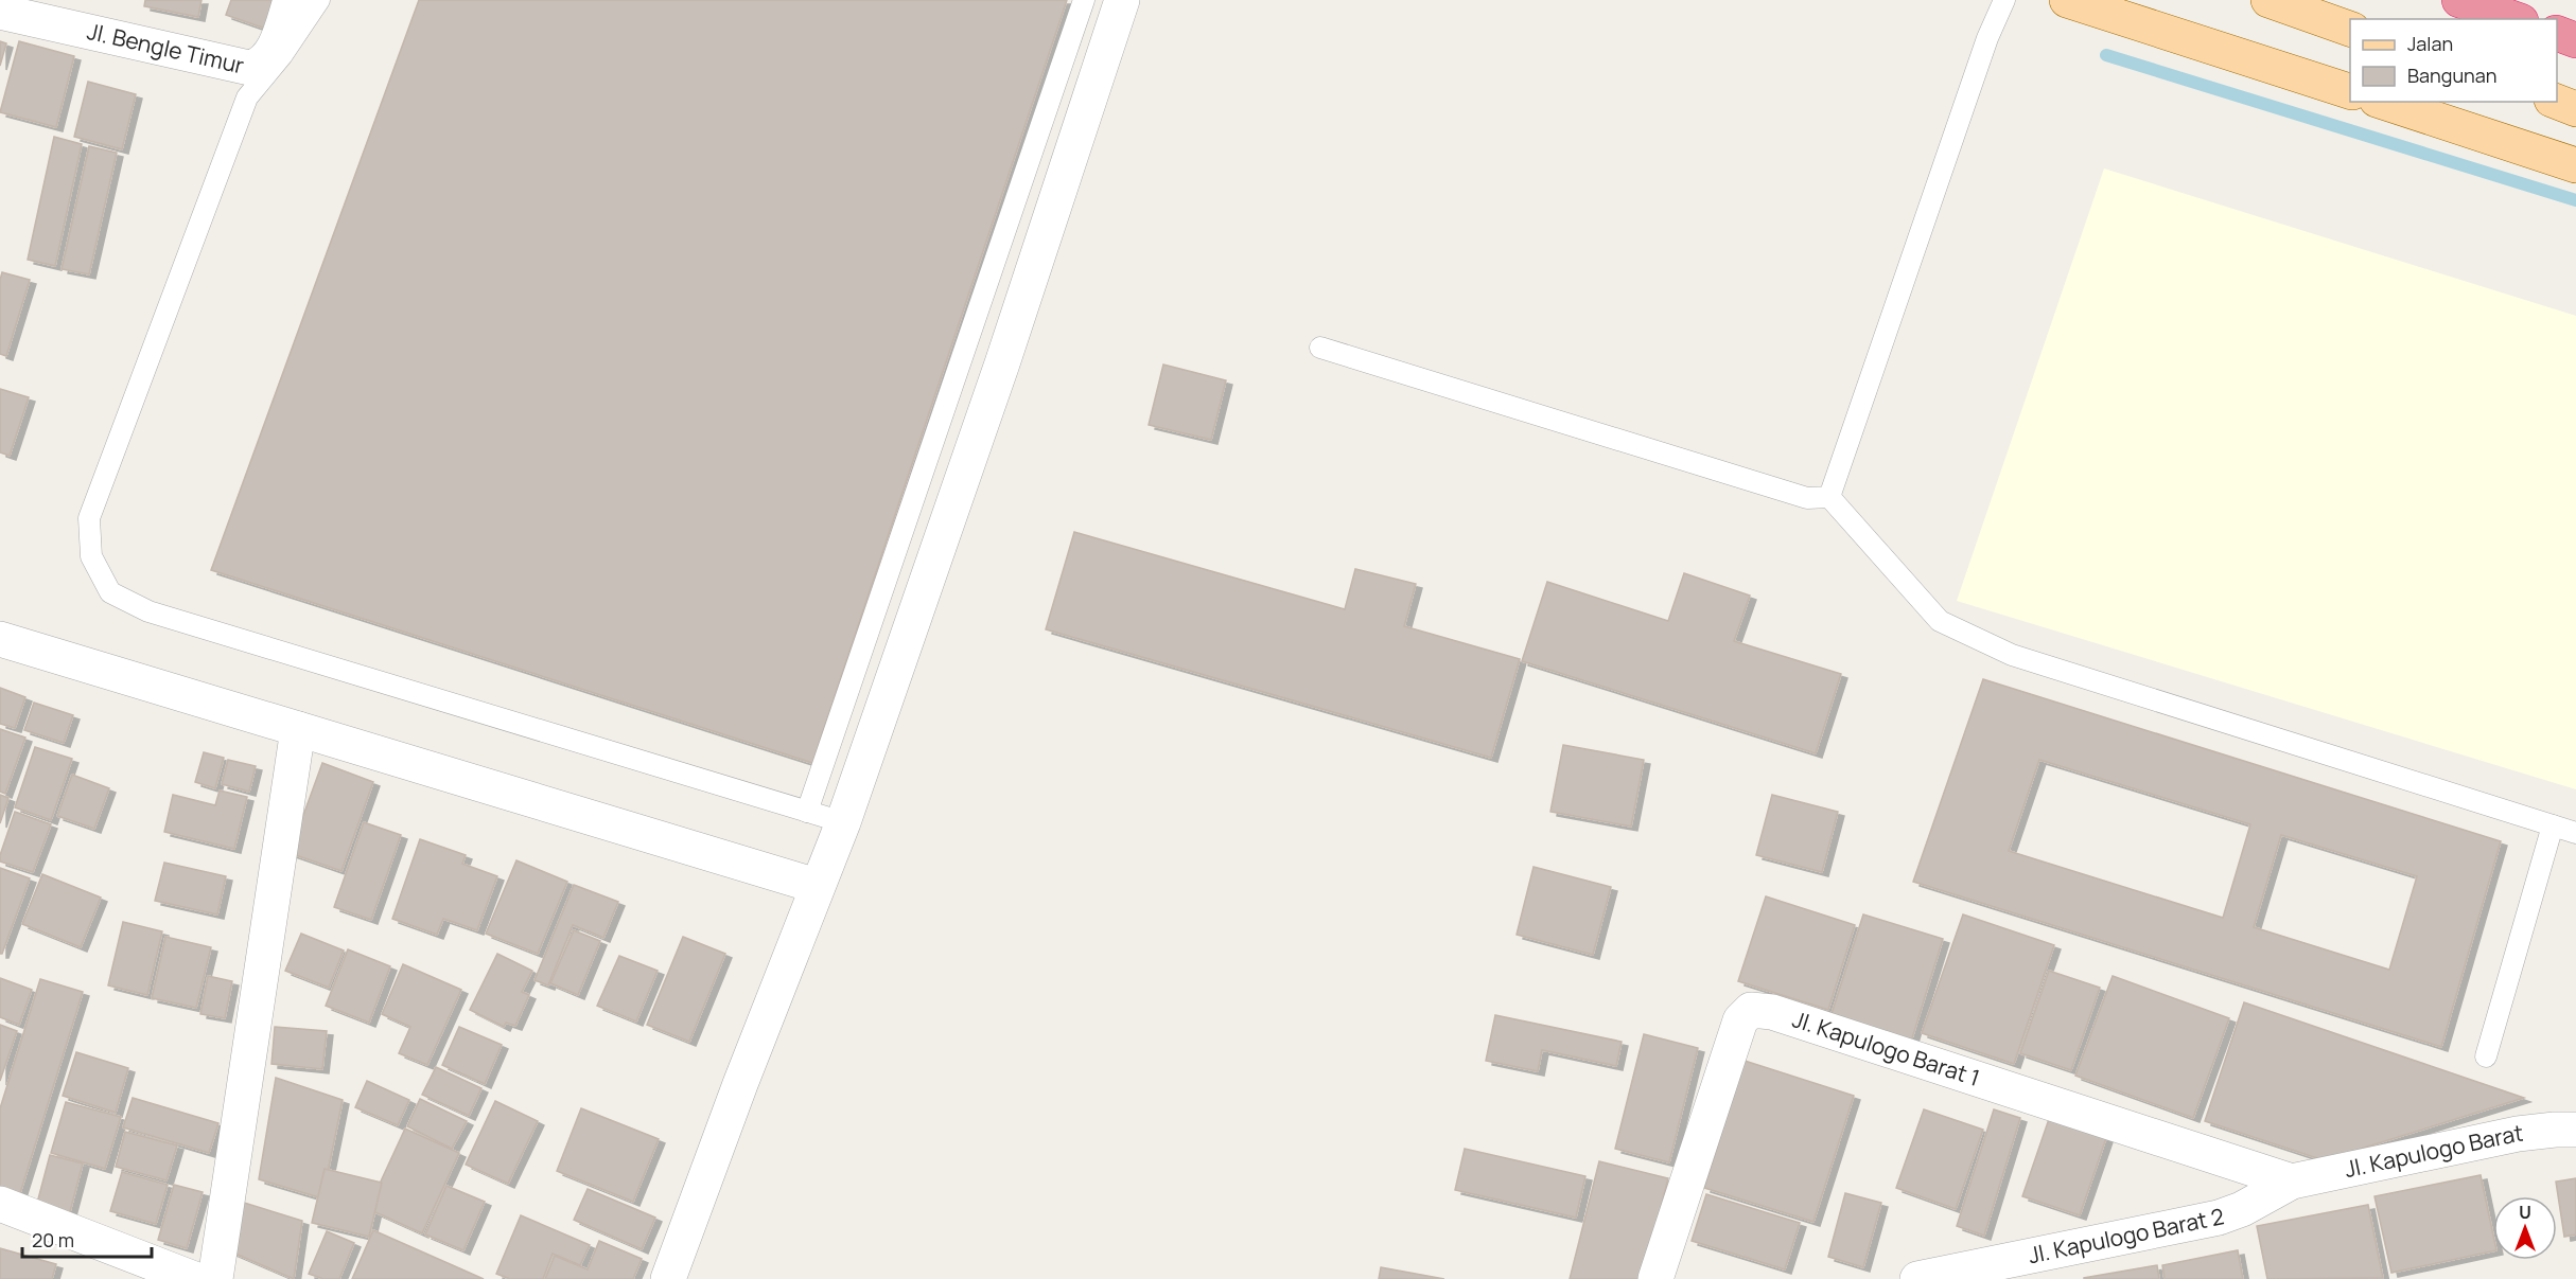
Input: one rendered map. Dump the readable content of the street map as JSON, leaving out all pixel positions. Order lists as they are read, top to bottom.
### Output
{
  "streets": {
    "street": [
      "Jl. Bengle Timur",
      "Jl. Kapulogo Barat 1",
      "Jl. Kapulogo Barat",
      "Jl. Kapulogo Barat 2"
    ]
  },
  "crossings": [
    ["Jl. Kapulogo Barat 1", "Jl. Kapulogo Barat"],
    ["Jl. Kapulogo Barat 1", "Jl. Kapulogo Barat 2"],
    ["Jl. Kapulogo Barat", "Jl. Kapulogo Barat 2"]
  ],
  "legend": ["Jalan", "Bangunan"],
  "scale_bar": "20 m",
  "north": "top"
}
